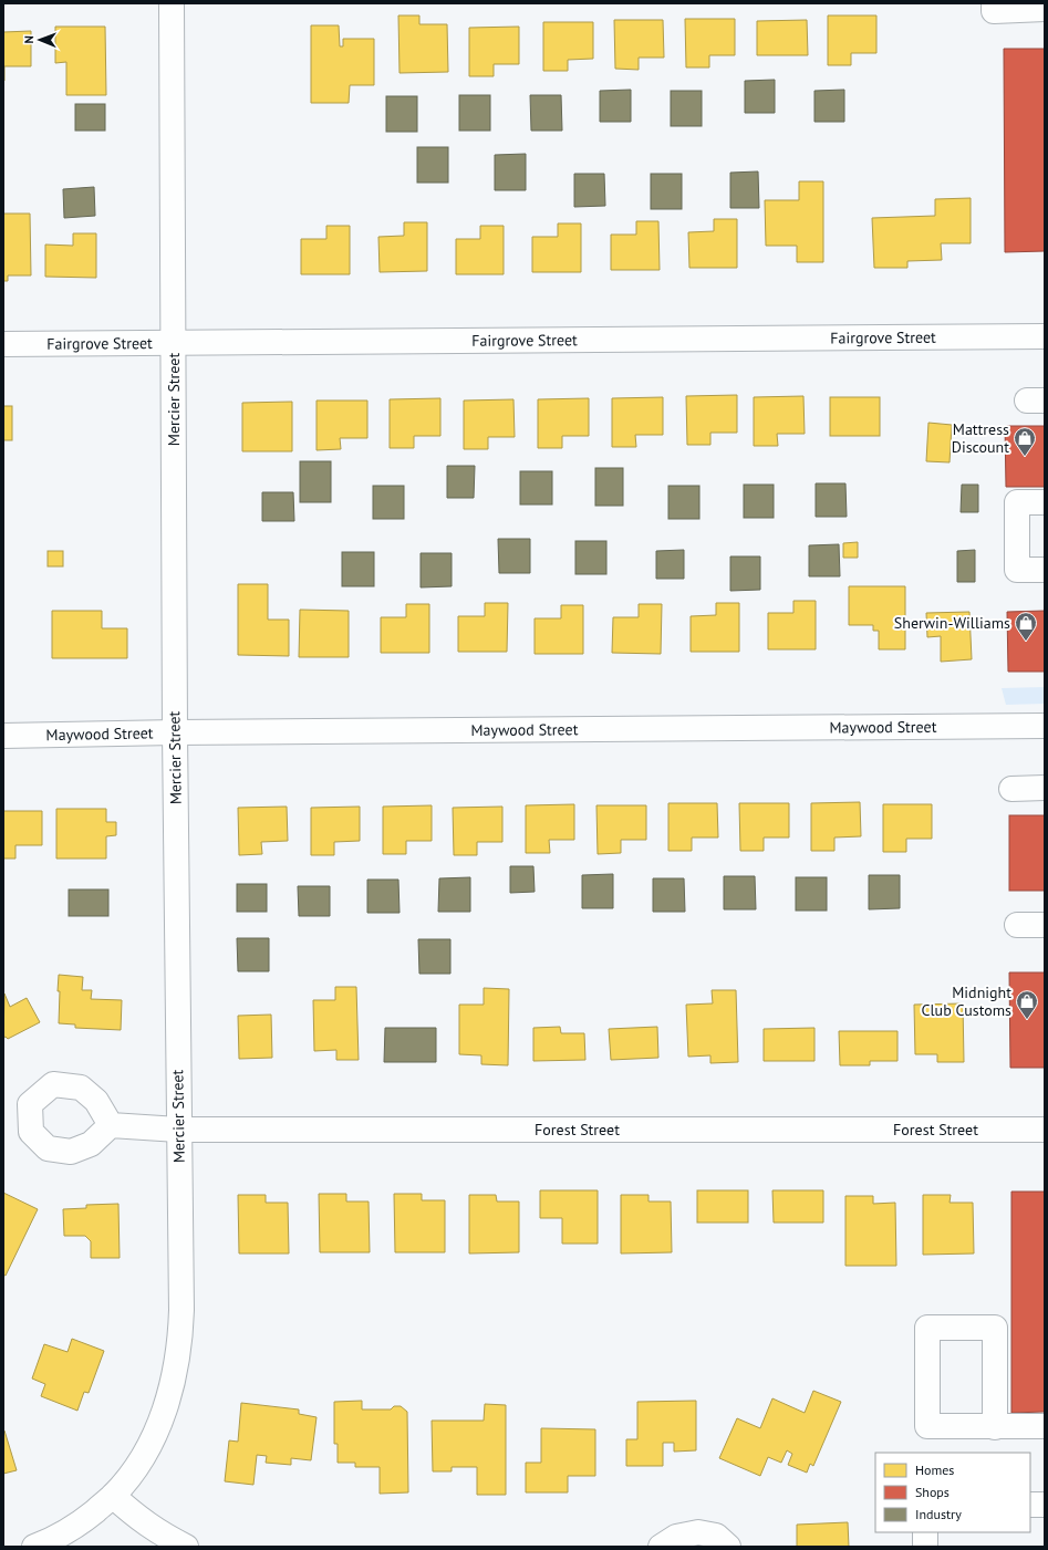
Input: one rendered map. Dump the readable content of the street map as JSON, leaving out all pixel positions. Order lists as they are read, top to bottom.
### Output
{
  "streets": {
    "street": [
      "Fairgrove Street",
      "Mercier Street",
      "Maywood Street",
      "Forest Street"
    ]
  },
  "crossings": [
    ["Fairgrove Street", "Mercier Street"],
    ["Mercier Street", "Maywood Street"],
    ["Mercier Street", "Forest Street"]
  ],
  "places": {
    "shop": ["Mattress Discount", "Sherwin-Williams", "Midnight Club Customs"]
  },
  "legend": ["Homes", "Shops", "Industry"],
  "north": "left"
}
